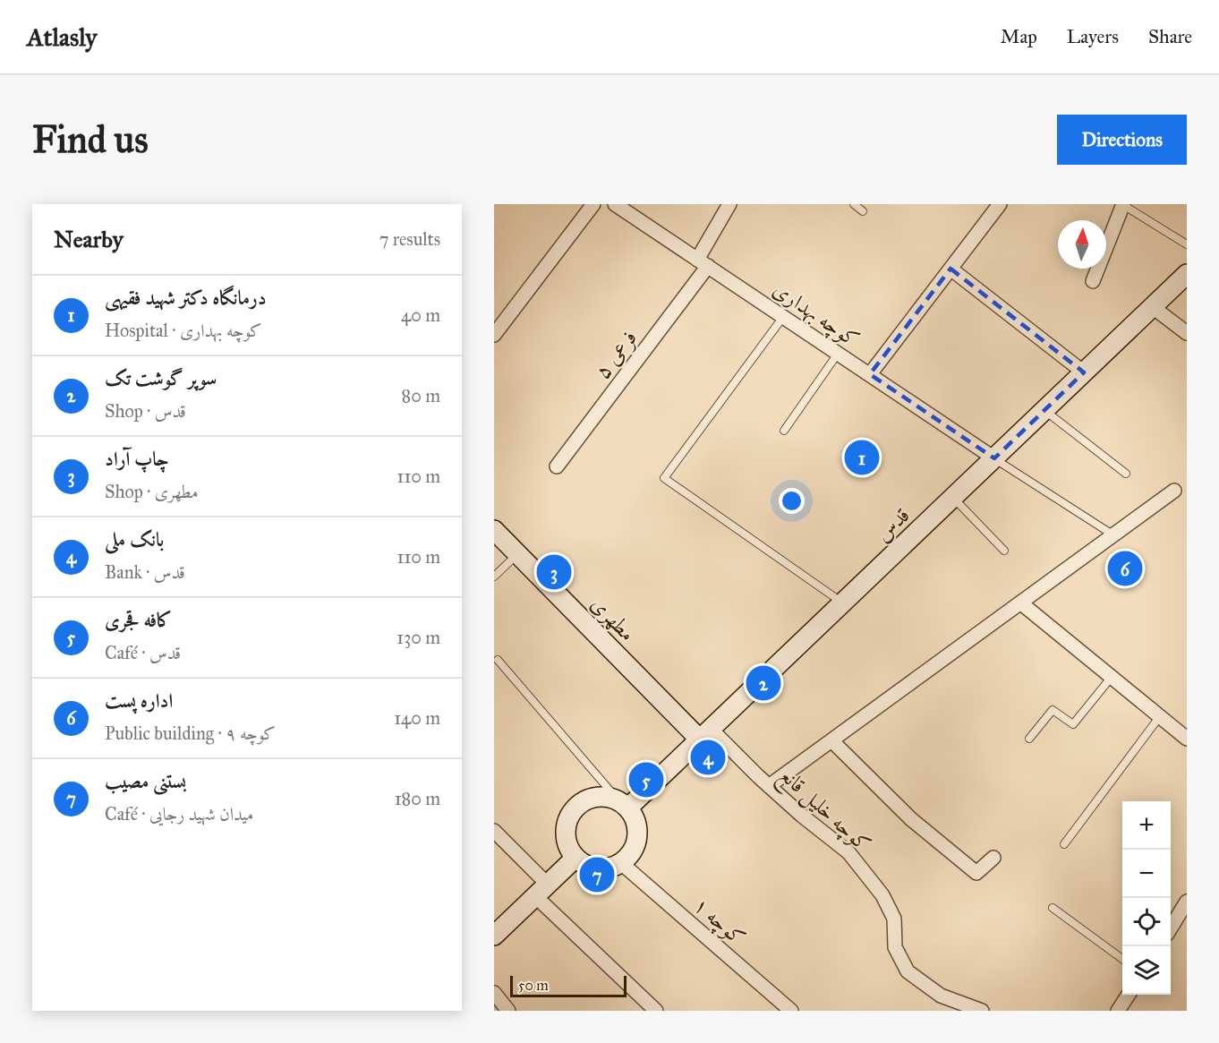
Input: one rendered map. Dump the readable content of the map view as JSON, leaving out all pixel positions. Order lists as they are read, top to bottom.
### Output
{
  "streets": {
    "street": [
      "کوچه بهداری",
      "فرعی ۵",
      "قدس",
      "مطهری",
      "کوچه خلیل قانع",
      "کوچه ۱"
    ]
  },
  "crossings": [
    ["کوچه بهداری", "فرعی ۵"],
    ["کوچه بهداری", "قدس"],
    ["قدس", "مطهری"],
    ["قدس", "کوچه خلیل قانع"],
    ["قدس", "کوچه ۱"],
    ["مطهری", "کوچه خلیل قانع"]
  ],
  "scale_bar": "50 m",
  "north": "top",
  "page": {
    "header": "Atlasly",
    "nav": ["Map", "Layers", "Share"],
    "buttons": "Directions",
    "title": "Find us",
    "heading": ["Nearby", "7 results"],
    "list": [
      {
        "mark": "1",
        "name": "درمانگاه دکتر شهید فقیهی",
        "note": "Hospital · کوچه بهداری",
        "value": "40 m"
      },
      {
        "mark": "2",
        "name": "سوپر گوشت تک",
        "note": "Shop · قدس",
        "value": "80 m"
      },
      {
        "mark": "3",
        "name": "چاپ آراد",
        "note": "Shop · مطهری",
        "value": "110 m"
      },
      {
        "mark": "4",
        "name": "بانک ملی",
        "note": "Bank · قدس",
        "value": "110 m"
      },
      {
        "mark": "5",
        "name": "کافه قجری",
        "note": "Café · قدس",
        "value": "130 m"
      },
      {
        "mark": "6",
        "name": "اداره پست",
        "note": "Public building · کوچه ۹",
        "value": "140 m"
      },
      {
        "mark": "7",
        "name": "بستنی مصیب",
        "note": "Café · میدان شهید رجایی",
        "value": "180 m"
      }
    ],
    "pins": [
      "1",
      "6",
      "3",
      "2",
      "4",
      "5",
      "7"
    ],
    "map_buttons": ["+", "−"],
    "scale": "50 m"
  }
}
